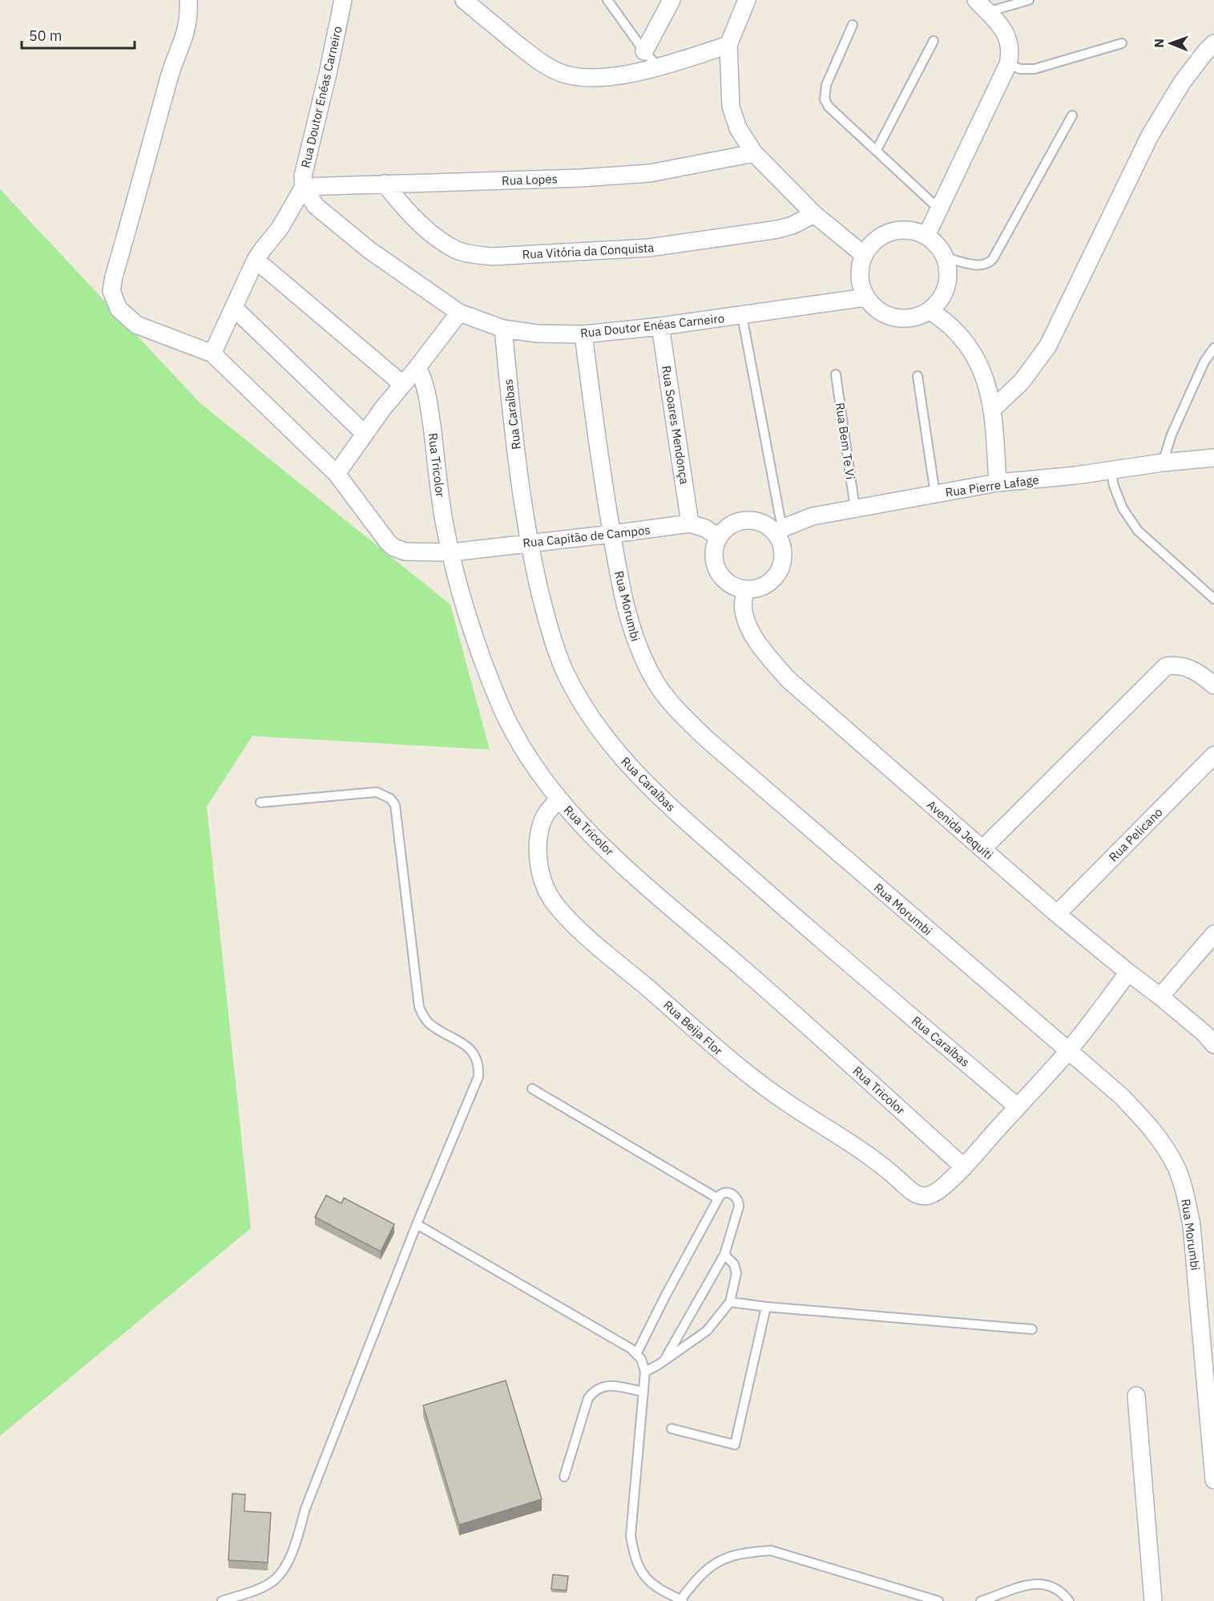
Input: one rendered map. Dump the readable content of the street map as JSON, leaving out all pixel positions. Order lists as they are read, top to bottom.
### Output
{
  "streets": {
    "street": [
      "Rua Doutor Enéas Carneiro",
      "Rua Lopes",
      "Rua Vitória da Conquista",
      "Rua Caraíbas",
      "Rua Soares Mendonça",
      "Rua Tricolor",
      "Rua Pierre Lafage",
      "Rua Capitão de Campos",
      "Rua Morumbi",
      "Avenida Jequiti",
      "Rua Pelicano",
      "Rua Beija Flor"
    ],
    "lane": ["Rua Bem Te Vi"]
  },
  "crossings": [
    ["Rua Doutor Enéas Carneiro", "Rua Lopes"],
    ["Rua Doutor Enéas Carneiro", "Rua Caraíbas"],
    ["Rua Doutor Enéas Carneiro", "Rua Soares Mendonça"],
    ["Rua Doutor Enéas Carneiro", "Rua Morumbi"],
    ["Rua Lopes", "Rua Vitória da Conquista"],
    ["Rua Caraíbas", "Rua Capitão de Campos"],
    ["Rua Soares Mendonça", "Rua Capitão de Campos"],
    ["Rua Bem Te Vi", "Rua Pierre Lafage"],
    ["Rua Tricolor", "Rua Capitão de Campos"],
    ["Rua Tricolor", "Rua Beija Flor"],
    ["Rua Pierre Lafage", "Avenida Jequiti"],
    ["Rua Capitão de Campos", "Rua Morumbi"],
    ["Avenida Jequiti", "Rua Pelicano"]
  ],
  "scale_bar": "50 m",
  "north": "left"
}
